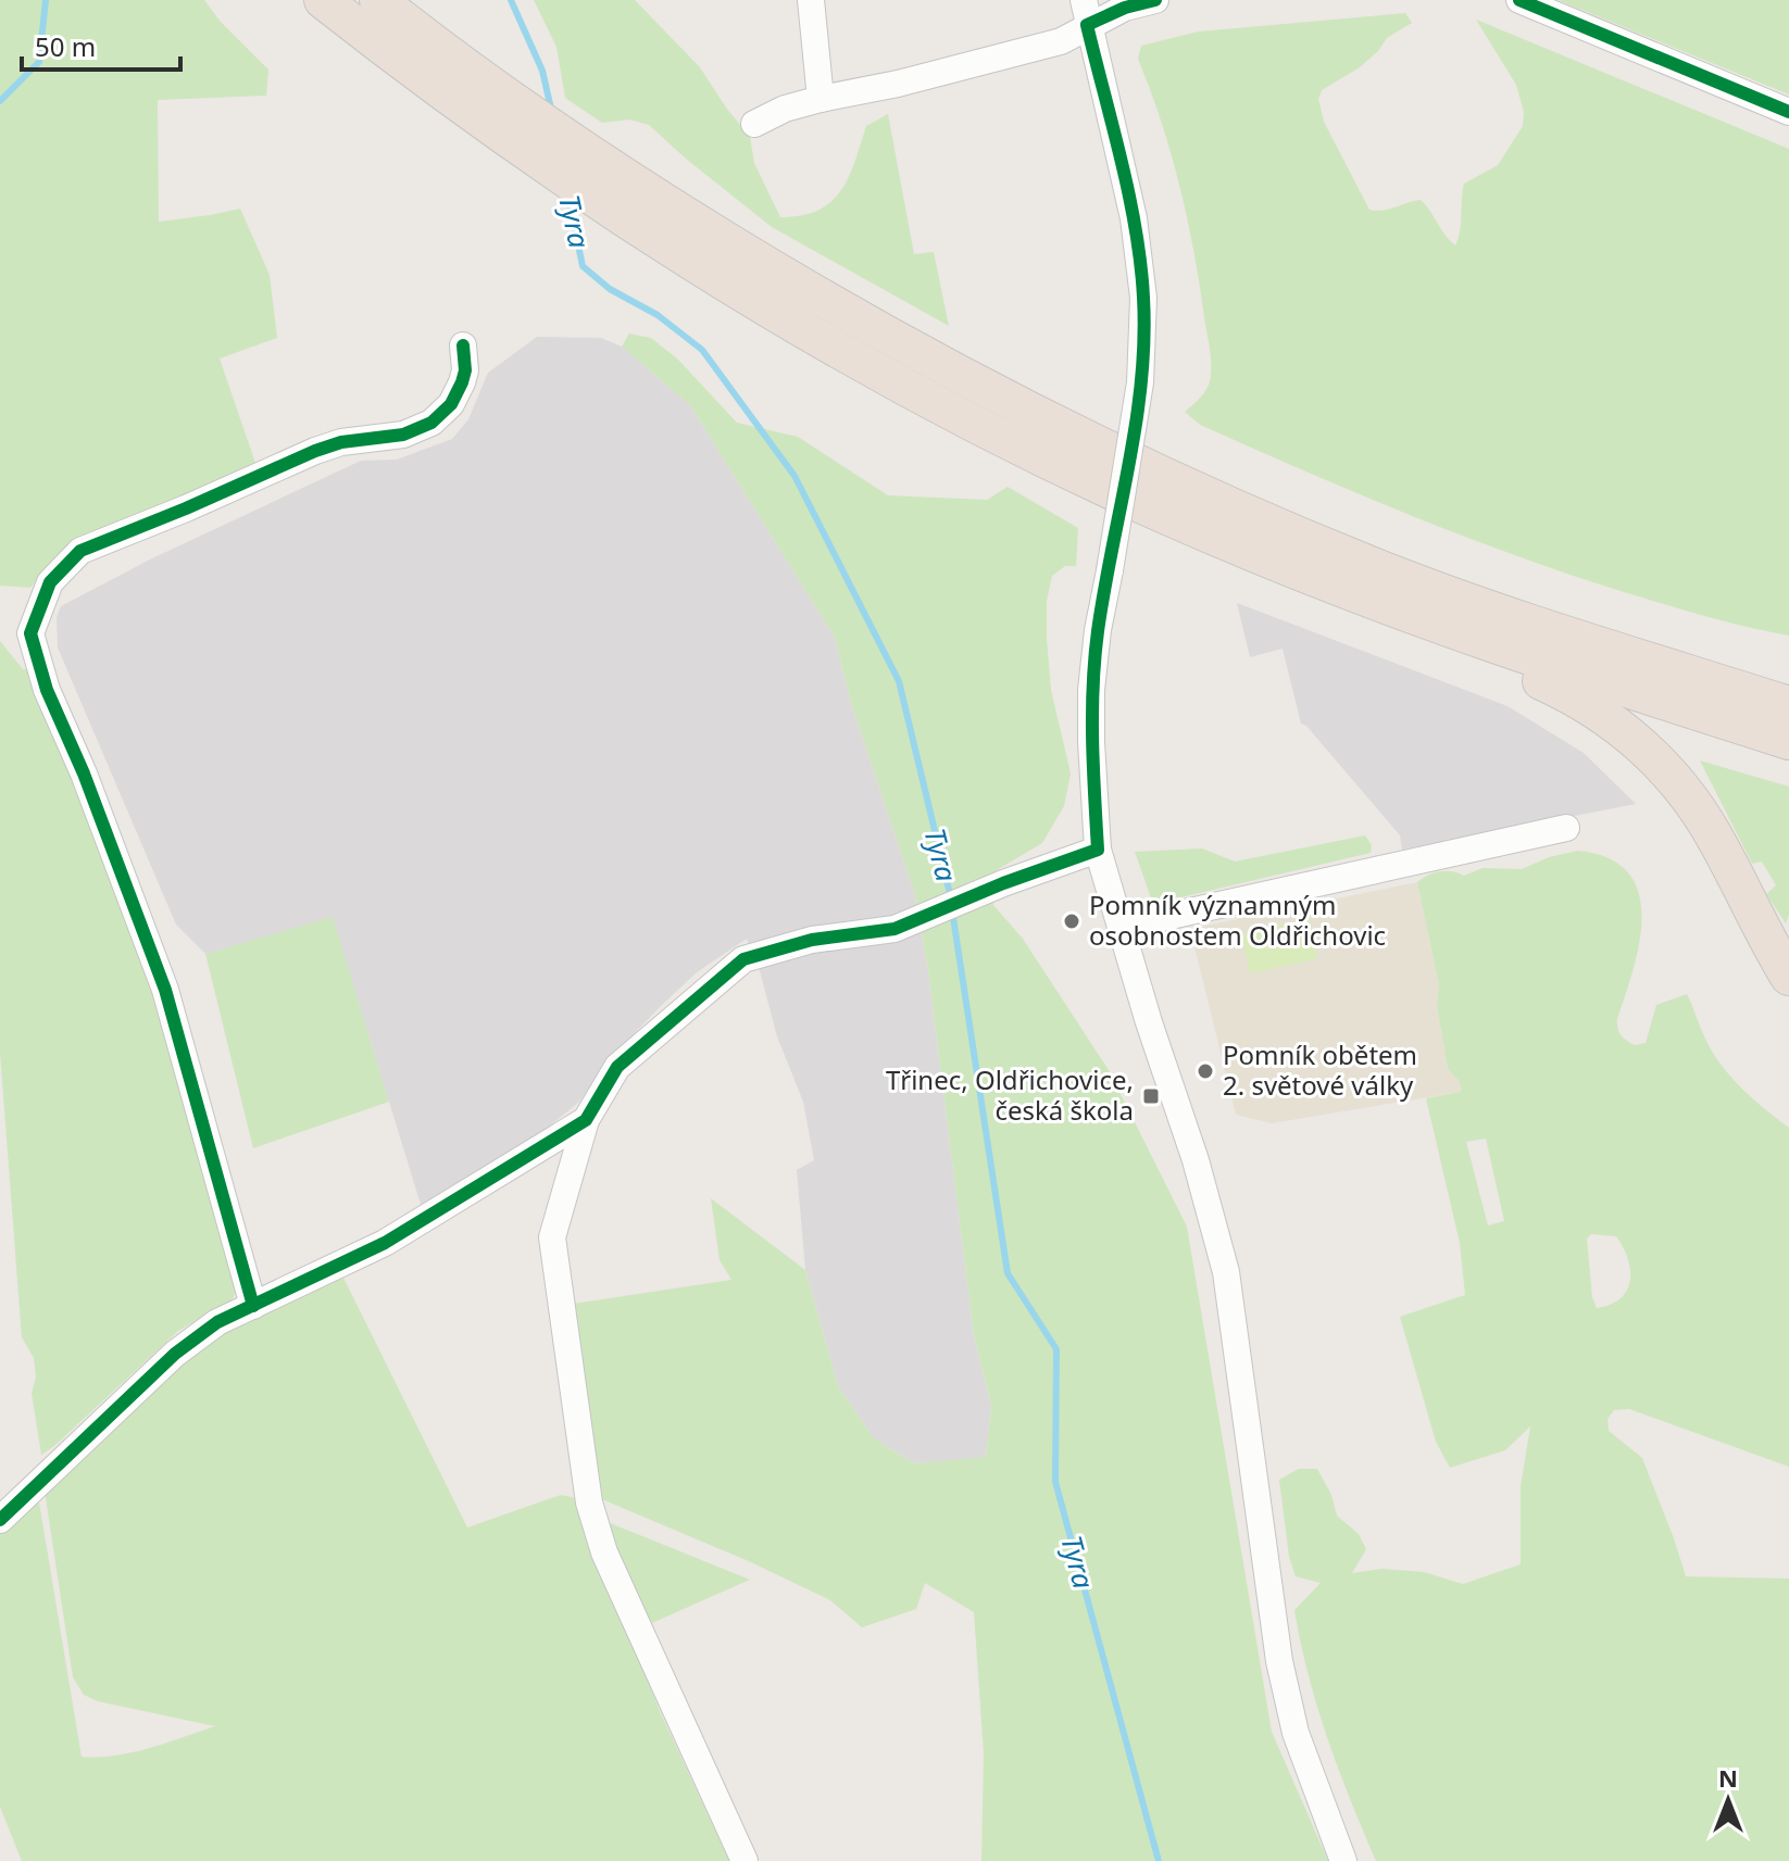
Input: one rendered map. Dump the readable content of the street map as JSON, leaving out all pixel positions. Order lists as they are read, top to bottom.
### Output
{
  "water": ["Tyra"],
  "places": {
    "other": ["Pomník významným osobnostem Oldřichovic", "Pomník obětem 2. světové války"],
    "transit": ["Třinec, Oldřichovice, česká škola"]
  },
  "scale_bar": "50 m",
  "north": "top"
}
